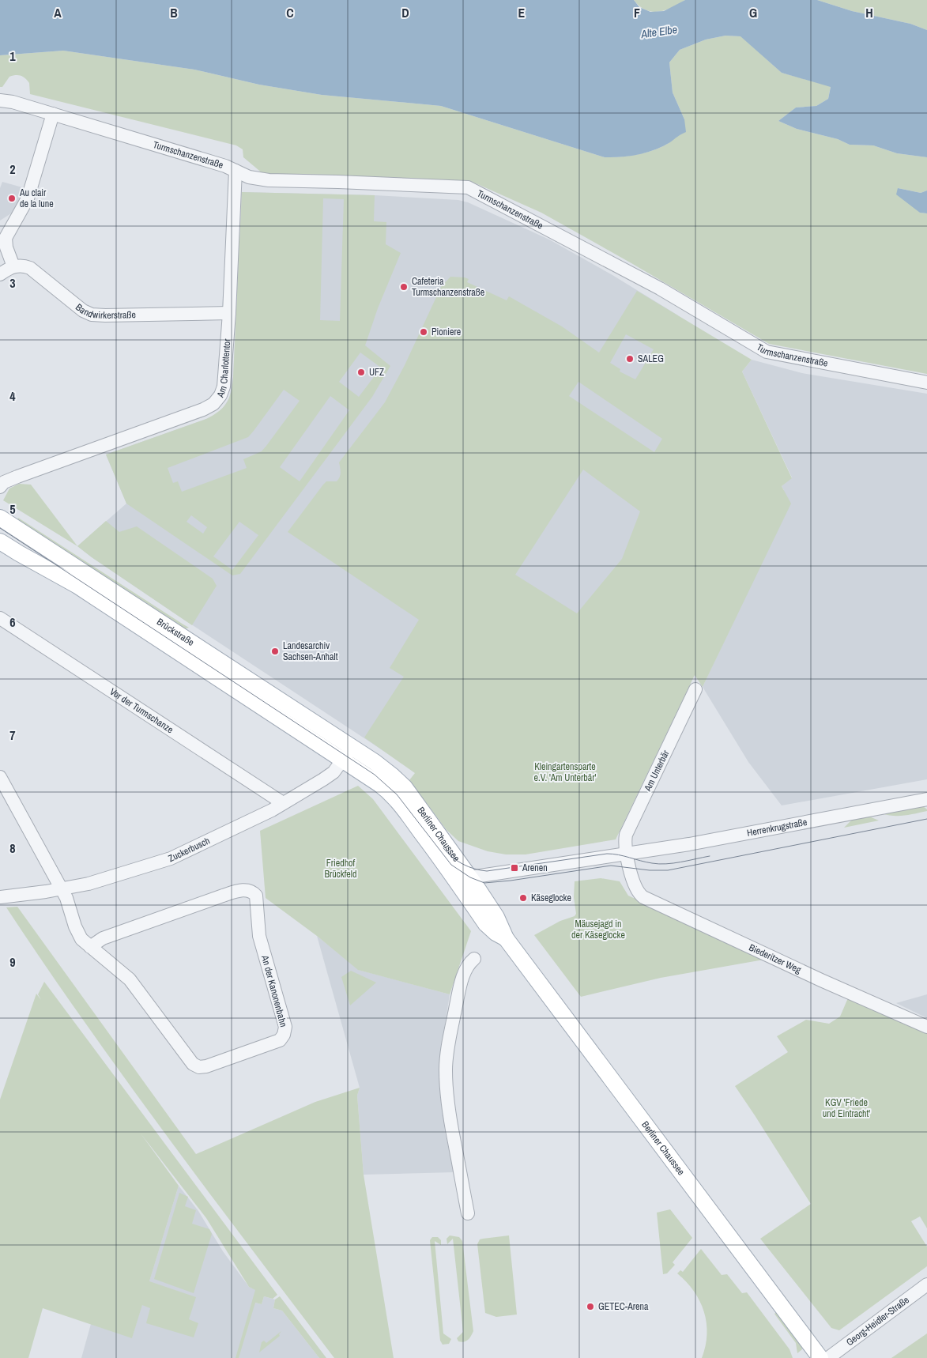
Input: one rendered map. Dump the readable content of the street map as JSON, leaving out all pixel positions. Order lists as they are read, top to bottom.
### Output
{
  "streets": {
    "main road": ["Brückstraße", "Berliner Chaussee"],
    "street": [
      "Turmschanzenstraße",
      "Bandwirkerstraße",
      "Am Charlottentor",
      "Vor der Turmschanze",
      "Am Unterbär",
      "Herrenkrugstraße",
      "Zuckerbusch",
      "Biederitzer Weg",
      "An der Kanonenbahn",
      "Georg-Heidler-Straße"
    ]
  },
  "crossings": [
    ["Turmschanzenstraße", "Am Charlottentor"],
    ["Bandwirkerstraße", "Am Charlottentor"],
    ["Brückstraße", "Berliner Chaussee"],
    ["Brückstraße", "Zuckerbusch"],
    ["Vor der Turmschanze", "Zuckerbusch"],
    ["Am Unterbär", "Herrenkrugstraße"],
    ["Am Unterbär", "Biederitzer Weg"],
    ["Herrenkrugstraße", "Berliner Chaussee"],
    ["Herrenkrugstraße", "Biederitzer Weg"],
    ["Berliner Chaussee", "Zuckerbusch"],
    ["Zuckerbusch", "An der Kanonenbahn"]
  ],
  "water": ["Alte Elbe"],
  "parks": [
    "Kleingartensparte e.V. 'Am Unterbär'",
    "Friedhof Brückfeld",
    "Mäusejagd in der Käseglocke",
    "KGV 'Friede und Eintracht'"
  ],
  "places": {
    "other": [
      "Au clair de la lune",
      "Cafeteria Turmschanzenstraße",
      "Pioniere",
      "SALEG",
      "UFZ",
      "Landesarchiv Sachsen-Anhalt",
      "Käseglocke",
      "GETEC-Arena"
    ],
    "transit": ["Arenen"]
  },
  "grid": {
    "columns": [
      "A",
      "B",
      "C",
      "D",
      "E",
      "F",
      "G",
      "H"
    ],
    "rows": [
      "1",
      "2",
      "3",
      "4",
      "5",
      "6",
      "7",
      "8",
      "9"
    ]
  }
}
